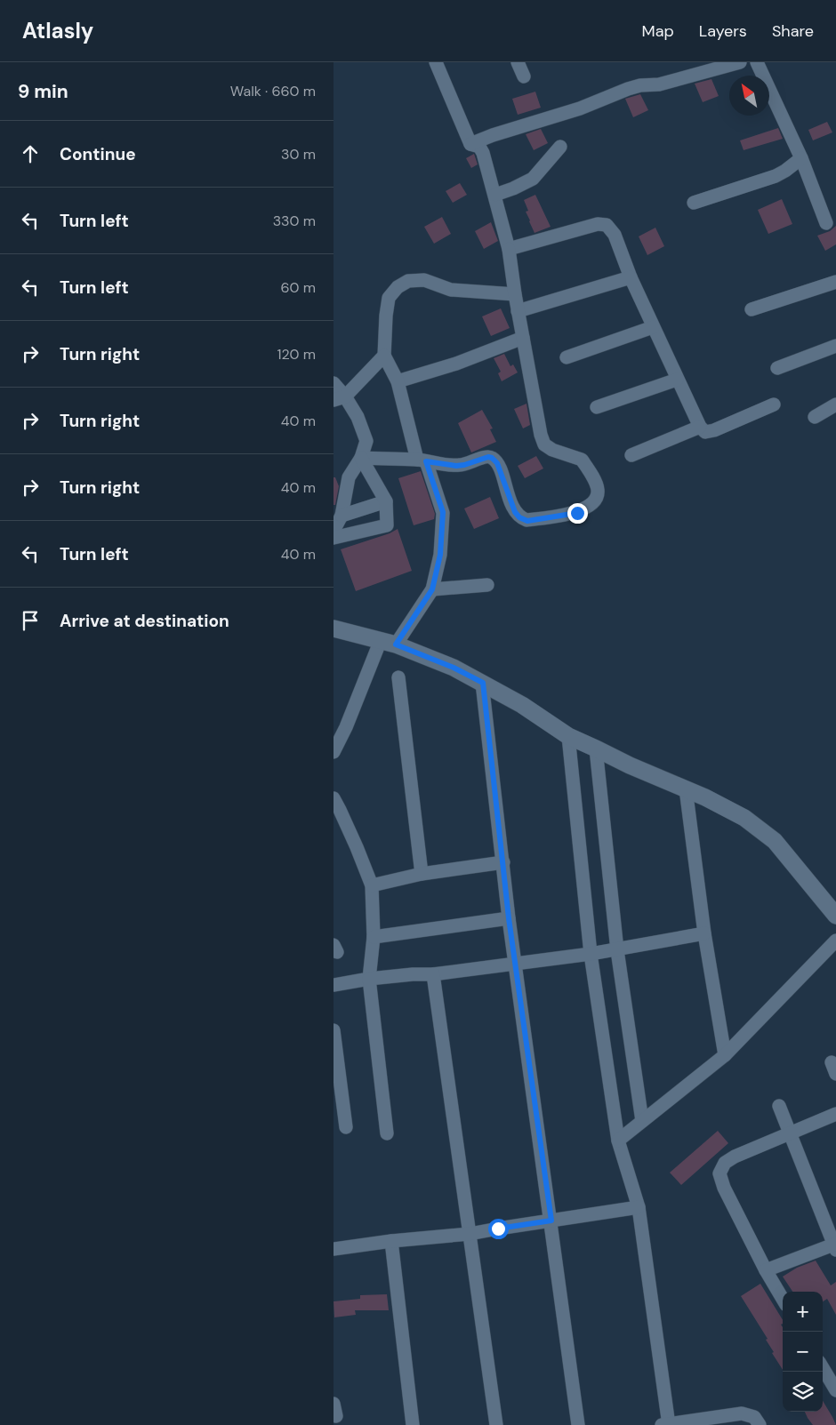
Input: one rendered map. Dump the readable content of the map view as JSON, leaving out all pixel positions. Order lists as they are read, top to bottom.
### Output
{
  "north": "top left",
  "page": {
    "header": "Atlasly",
    "nav": ["Map", "Layers", "Share"],
    "heading": ["9 min", "Walk · 660 m"],
    "list": [
      ["Continue", "30 m"],
      ["Turn left", "330 m"],
      ["Turn left", "60 m"],
      ["Turn right", "120 m"],
      ["Turn right", "40 m"],
      ["Turn right", "40 m"],
      ["Turn left", "40 m"],
      "Arrive at destination"
    ],
    "map_buttons": ["+", "−"]
  }
}
